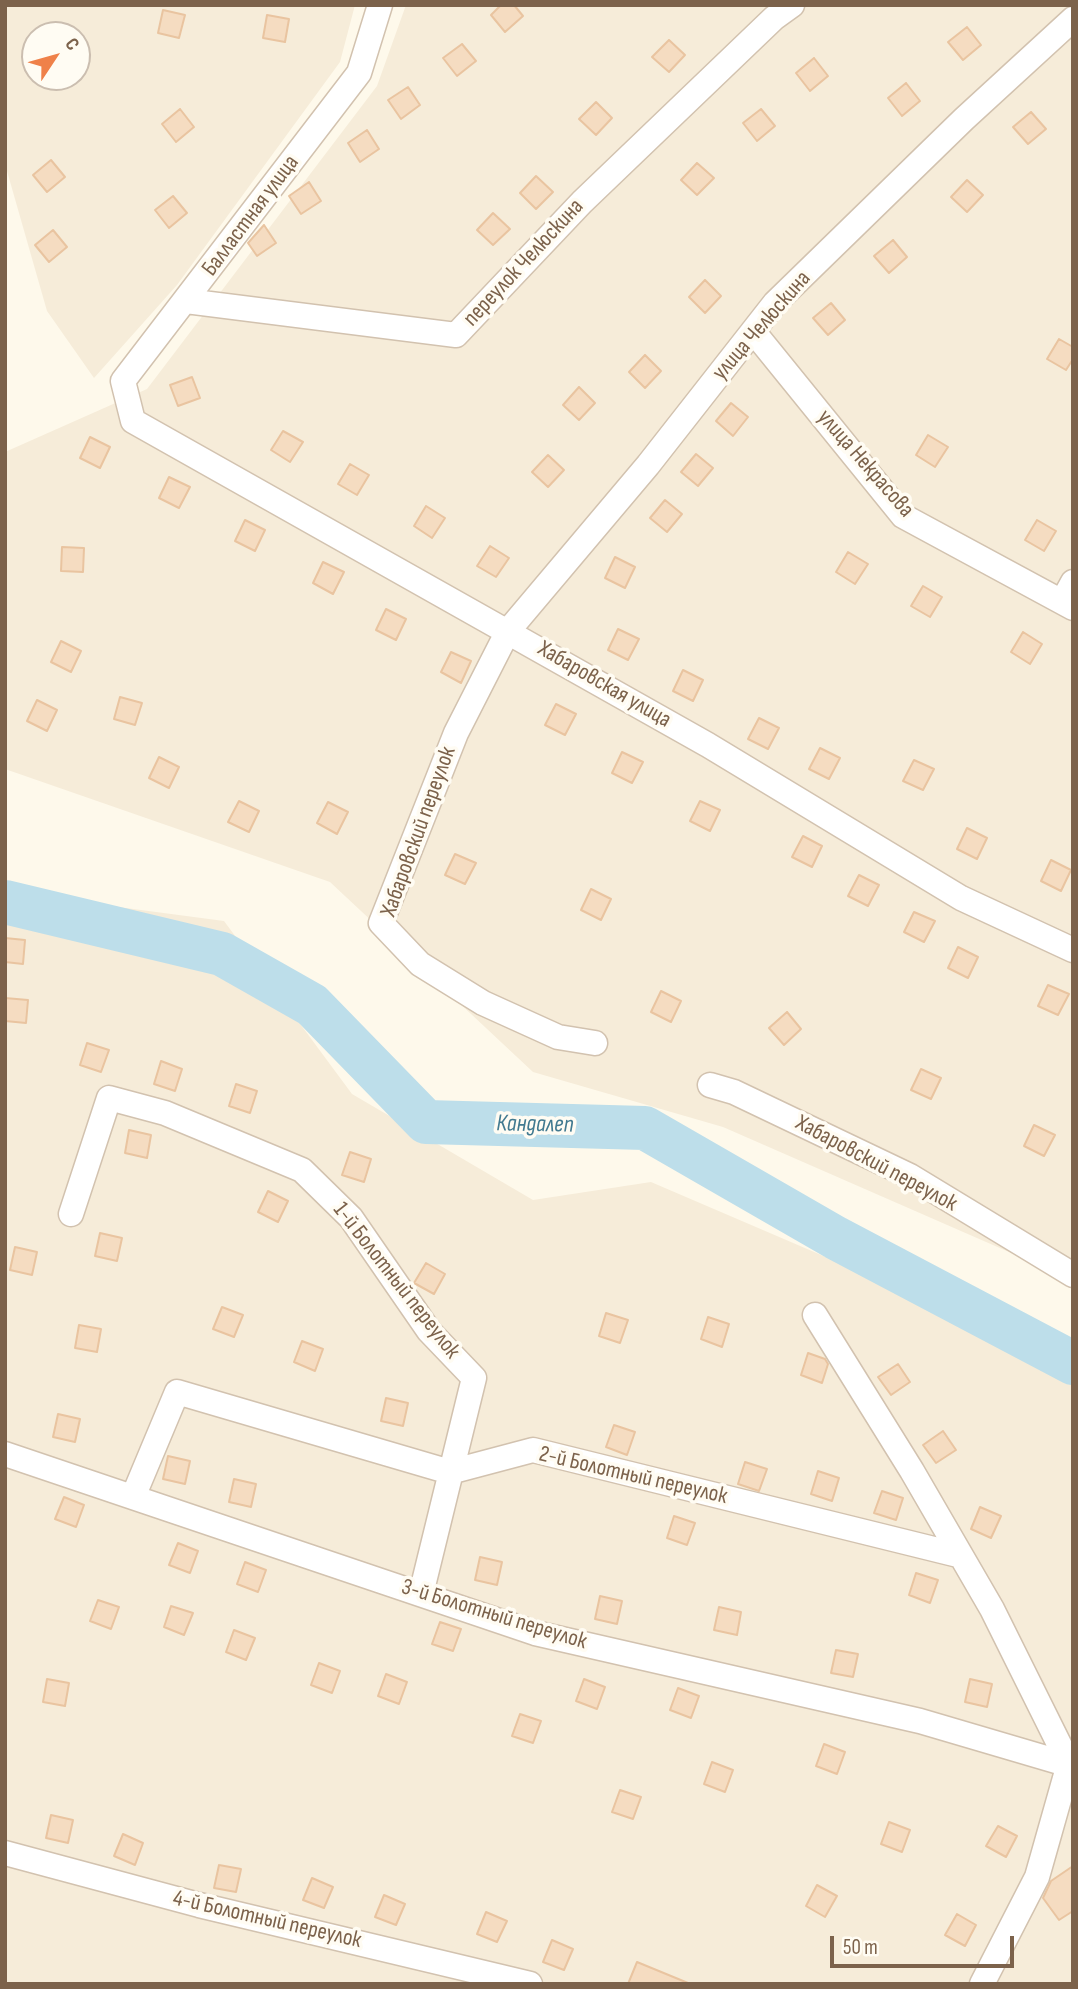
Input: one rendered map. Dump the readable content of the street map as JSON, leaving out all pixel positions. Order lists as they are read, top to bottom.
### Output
{
  "streets": {
    "street": [
      "Балластная улица",
      "переулок Челюскина",
      "улица Челюскина",
      "улица Некрасова",
      "Хабаровская улица",
      "Хабаровский переулок",
      "1-й Болотный переулок",
      "2-й Болотный переулок",
      "3-й Болотный переулок",
      "4-й Болотный переулок"
    ]
  },
  "crossings": [
    ["Балластная улица", "переулок Челюскина"],
    ["Балластная улица", "Хабаровская улица"],
    ["улица Челюскина", "улица Некрасова"],
    ["улица Челюскина", "Хабаровская улица"],
    ["улица Челюскина", "Хабаровский переулок"],
    ["Хабаровская улица", "Хабаровский переулок"],
    ["1-й Болотный переулок", "2-й Болотный переулок"],
    ["1-й Болотный переулок", "3-й Болотный переулок"]
  ],
  "water": ["Кандалеп"],
  "scale_bar": "50 m",
  "north": "top right"
}
